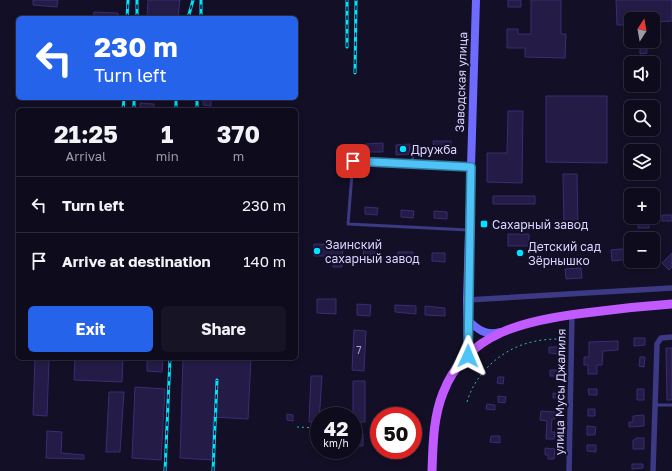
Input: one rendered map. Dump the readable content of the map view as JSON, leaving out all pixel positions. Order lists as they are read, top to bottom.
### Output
{
  "streets": {
    "main road": ["Заводская улица"],
    "street": ["улица Мусы Джалиля"]
  },
  "places": {
    "other": ["Дружба", "Заинский сахарный завод", "Детский сад Зёрнышко"],
    "transit": ["Сахарный завод"]
  },
  "house_numbers": ["7"],
  "north": "top",
  "page": {
    "map_buttons": ["+", "−"],
    "turn": ["230 m", "Turn left"],
    "eta": [
      "21:25",
      "Arrival",
      "1",
      "min",
      "370",
      "m"
    ],
    "list": [
      {
        "name": "Turn left",
        "value": "230 m"
      },
      {
        "name": "Arrive at destination",
        "value": "140 m"
      }
    ],
    "buttons": ["Exit", "Share"],
    "speed": "42 km/h",
    "limit": "50"
  }
}
